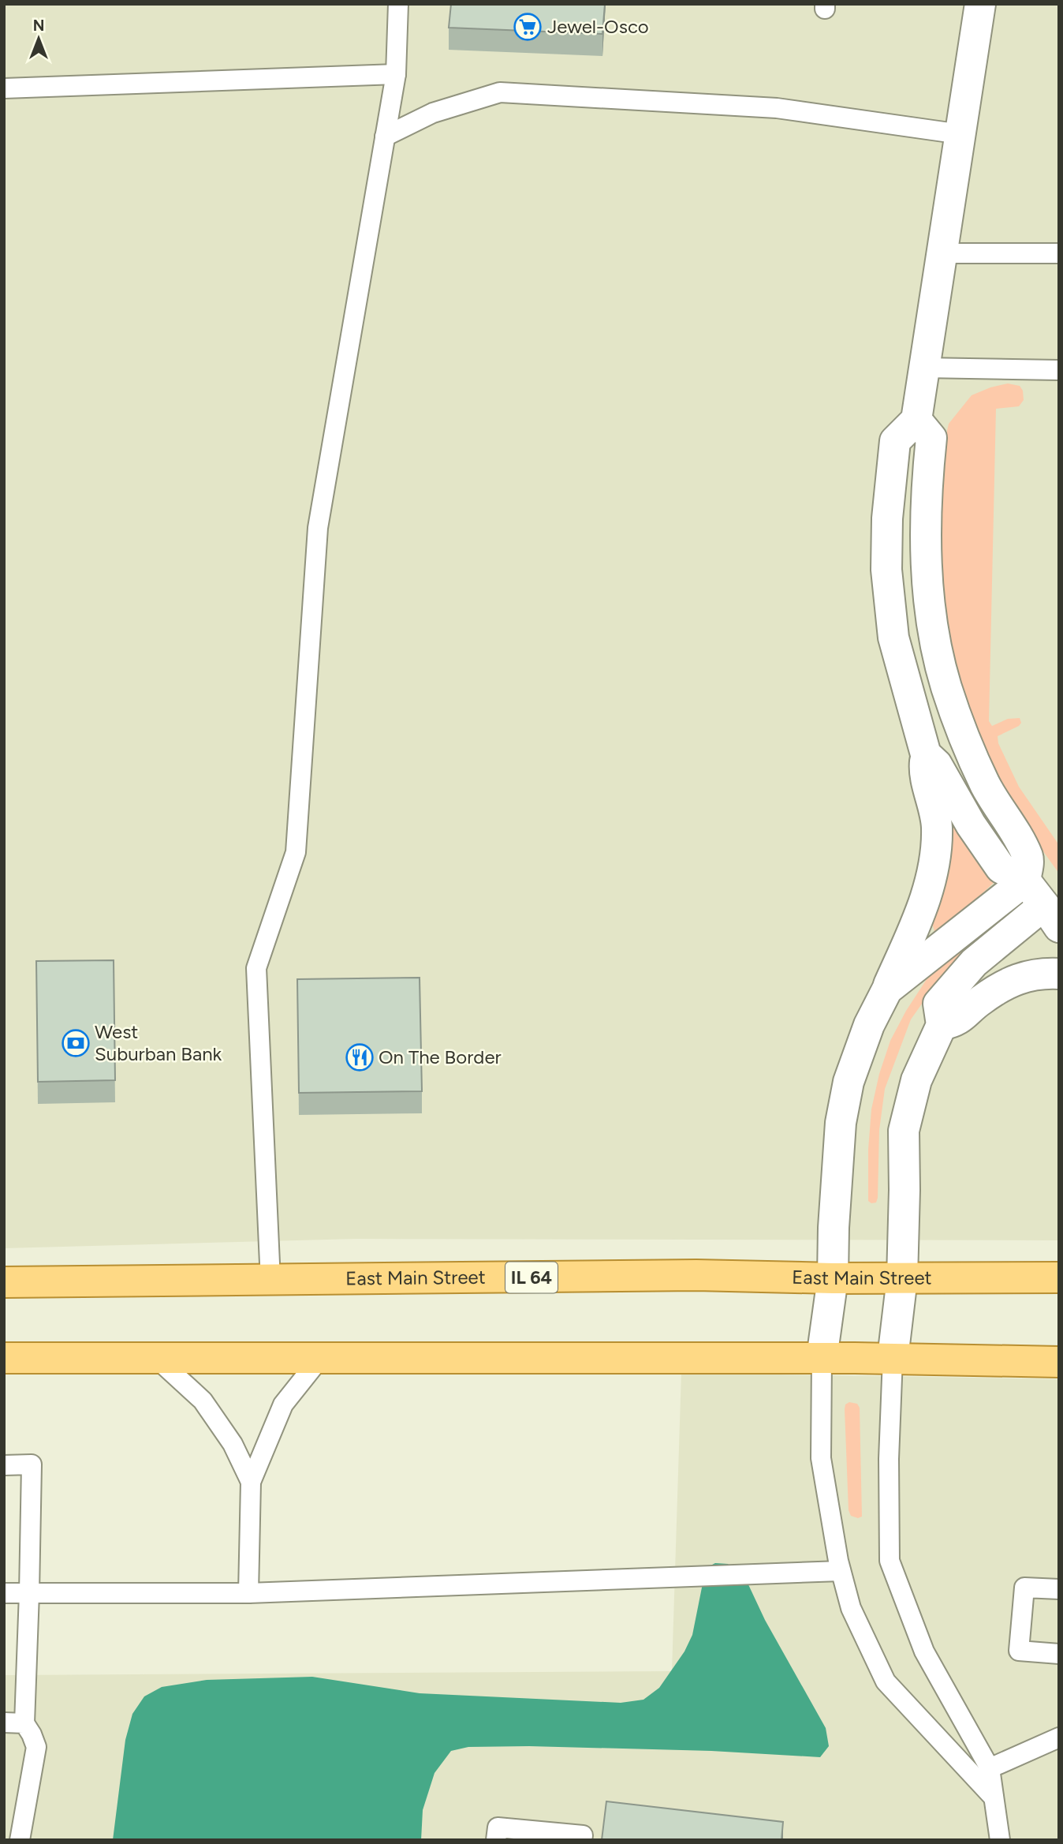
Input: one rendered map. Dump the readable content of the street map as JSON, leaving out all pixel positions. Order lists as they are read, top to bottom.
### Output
{
  "streets": {
    "main road": ["IL 64", "East Main Street"]
  },
  "places": {
    "supermarket": ["Jewel-Osco"],
    "bank": ["West Suburban Bank"],
    "restaurant": ["On The Border"]
  },
  "north": "top"
}
